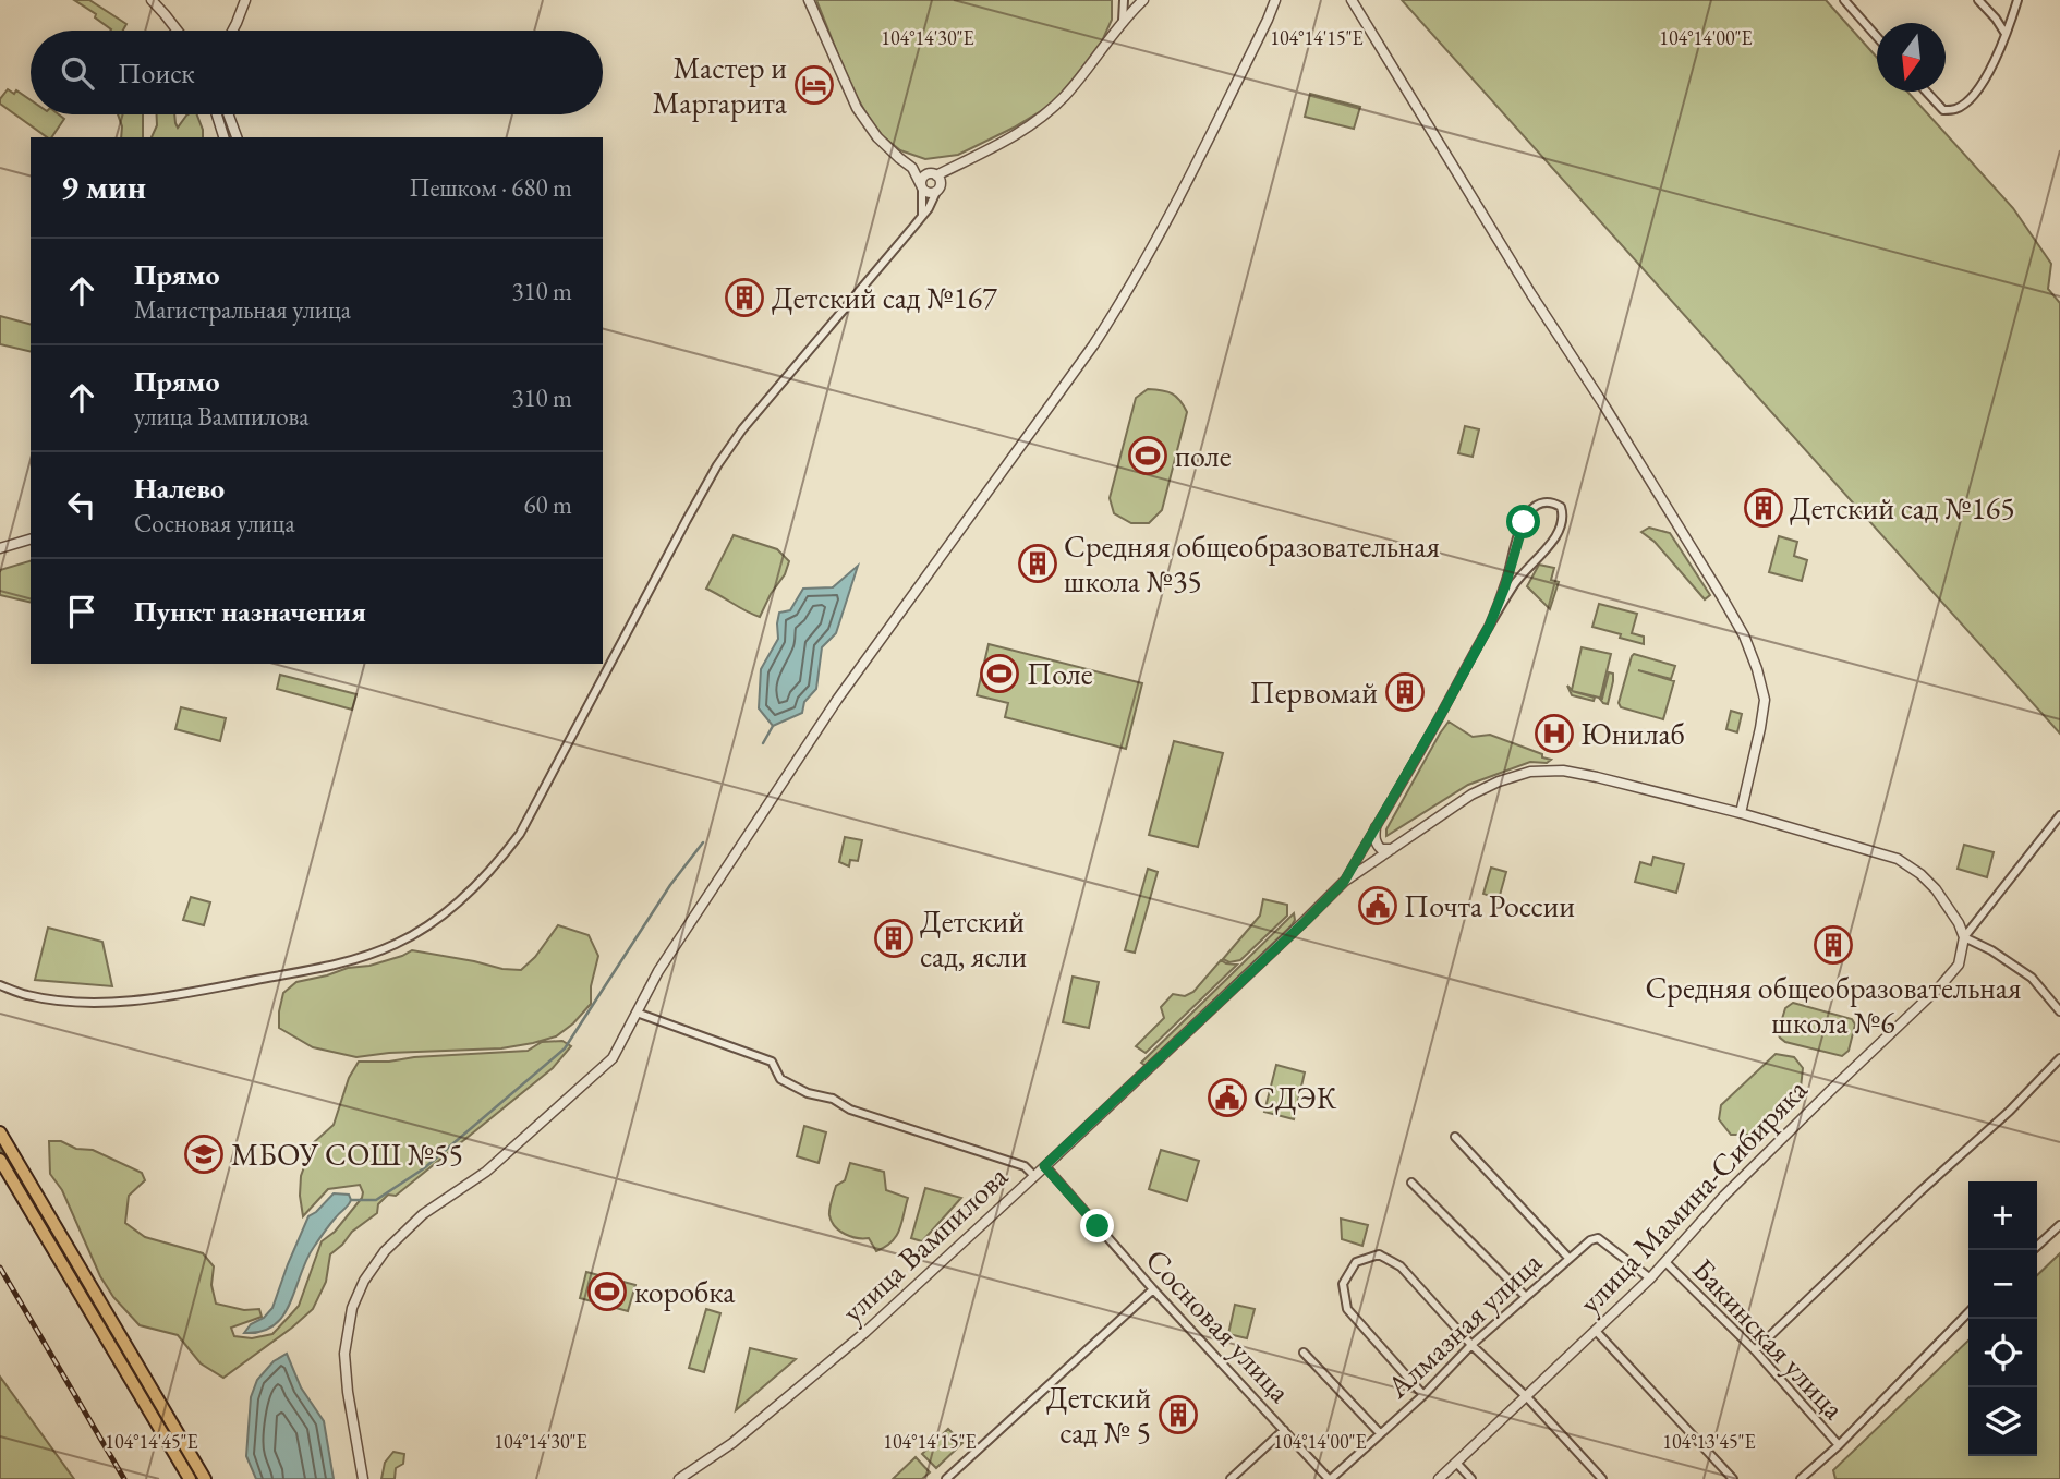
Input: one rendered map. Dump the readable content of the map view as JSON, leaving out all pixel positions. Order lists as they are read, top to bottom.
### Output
{
  "streets": {
    "street": [
      "улица Мамина-Сибиряка",
      "улица Вампилова",
      "Алмазная улица",
      "Сосновая улица",
      "Бакинская улица"
    ]
  },
  "crossings": [
    ["улица Мамина-Сибиряка", "улица Вампилова"],
    ["улица Мамина-Сибиряка", "Бакинская улица"],
    ["улица Вампилова", "Сосновая улица"],
    ["Алмазная улица", "Сосновая улица"],
    ["Алмазная улица", "Бакинская улица"]
  ],
  "places": {
    "hotel": ["Мастер и Маргарита"],
    "building": [
      "Детский сад №167",
      "Детский сад №165",
      "Средняя общеобразовательная школа №35",
      "Первомай",
      "Детский сад, ясли",
      "Средняя общеобразовательная школа №6",
      "Детский сад № 5"
    ],
    "sports": ["поле", "Поле", "коробка"],
    "hospital": ["Юнилаб"],
    "public building": ["Почта России", "СДЭК"],
    "school or university": ["МБОУ СОШ №55"]
  },
  "north": "bottom",
  "page": {
    "search": "Поиск",
    "heading": ["9 мин", "Пешком · 680 m"],
    "list": [
      ["Прямо", "Магистральная улица", "310 m"],
      ["Прямо", "улица Вампилова", "310 m"],
      ["Налево", "Сосновая улица", "60 m"],
      "Пункт назначения"
    ],
    "map_buttons": ["+", "−"]
  },
  "coordinates": [
    "104°14'30\"E",
    "104°14'15\"E",
    "104°14'00\"E",
    "104°14'45\"E",
    "104°13'45\"E"
  ]
}
